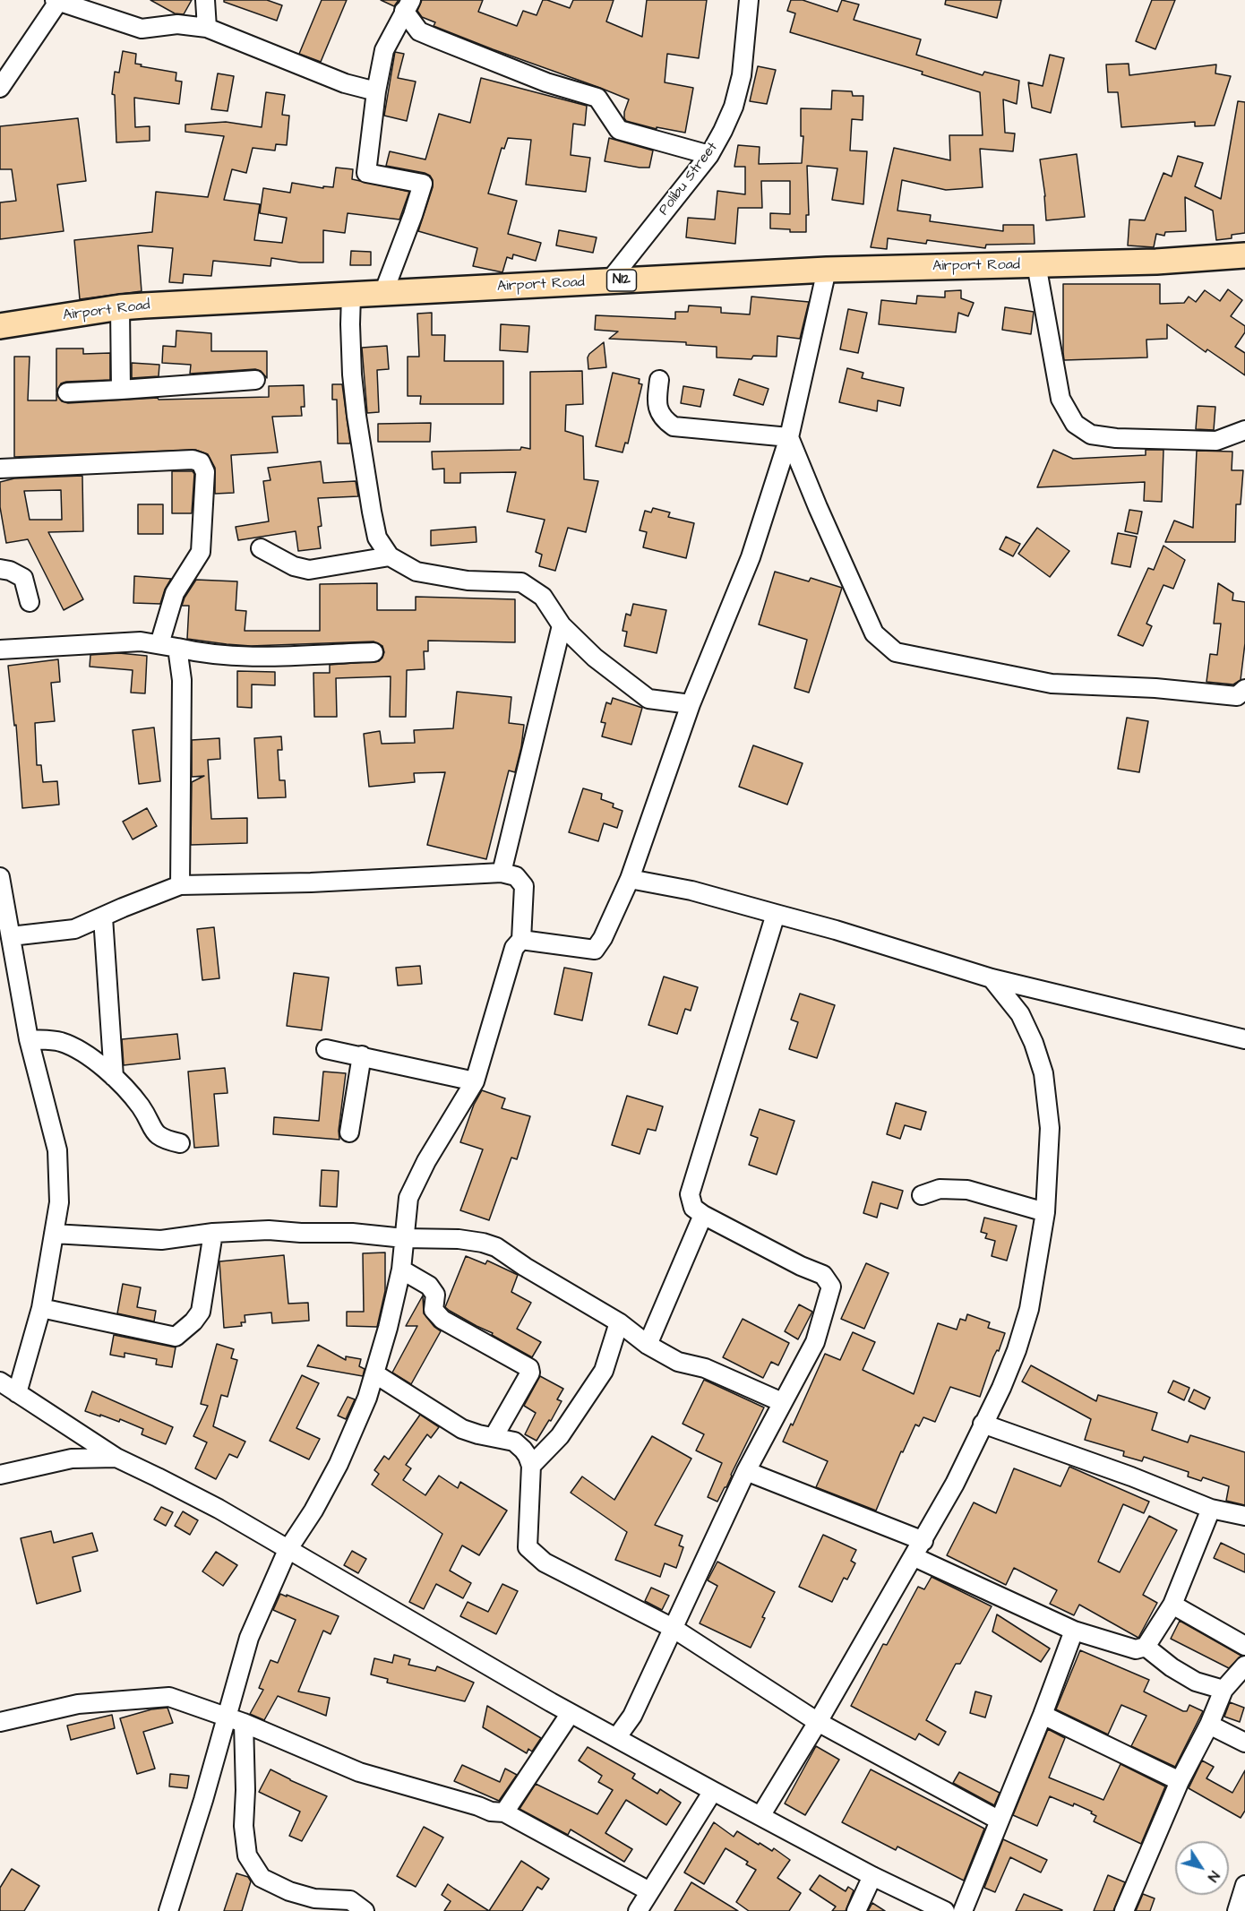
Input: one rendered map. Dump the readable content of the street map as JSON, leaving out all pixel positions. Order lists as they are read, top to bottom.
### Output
{
  "streets": {
    "highway": ["Airport Road", "N12"],
    "street": ["Polibu Street"]
  },
  "crossings": [
    ["Polibu Street", "Airport Road"]
  ],
  "north": "bottom right"
}
